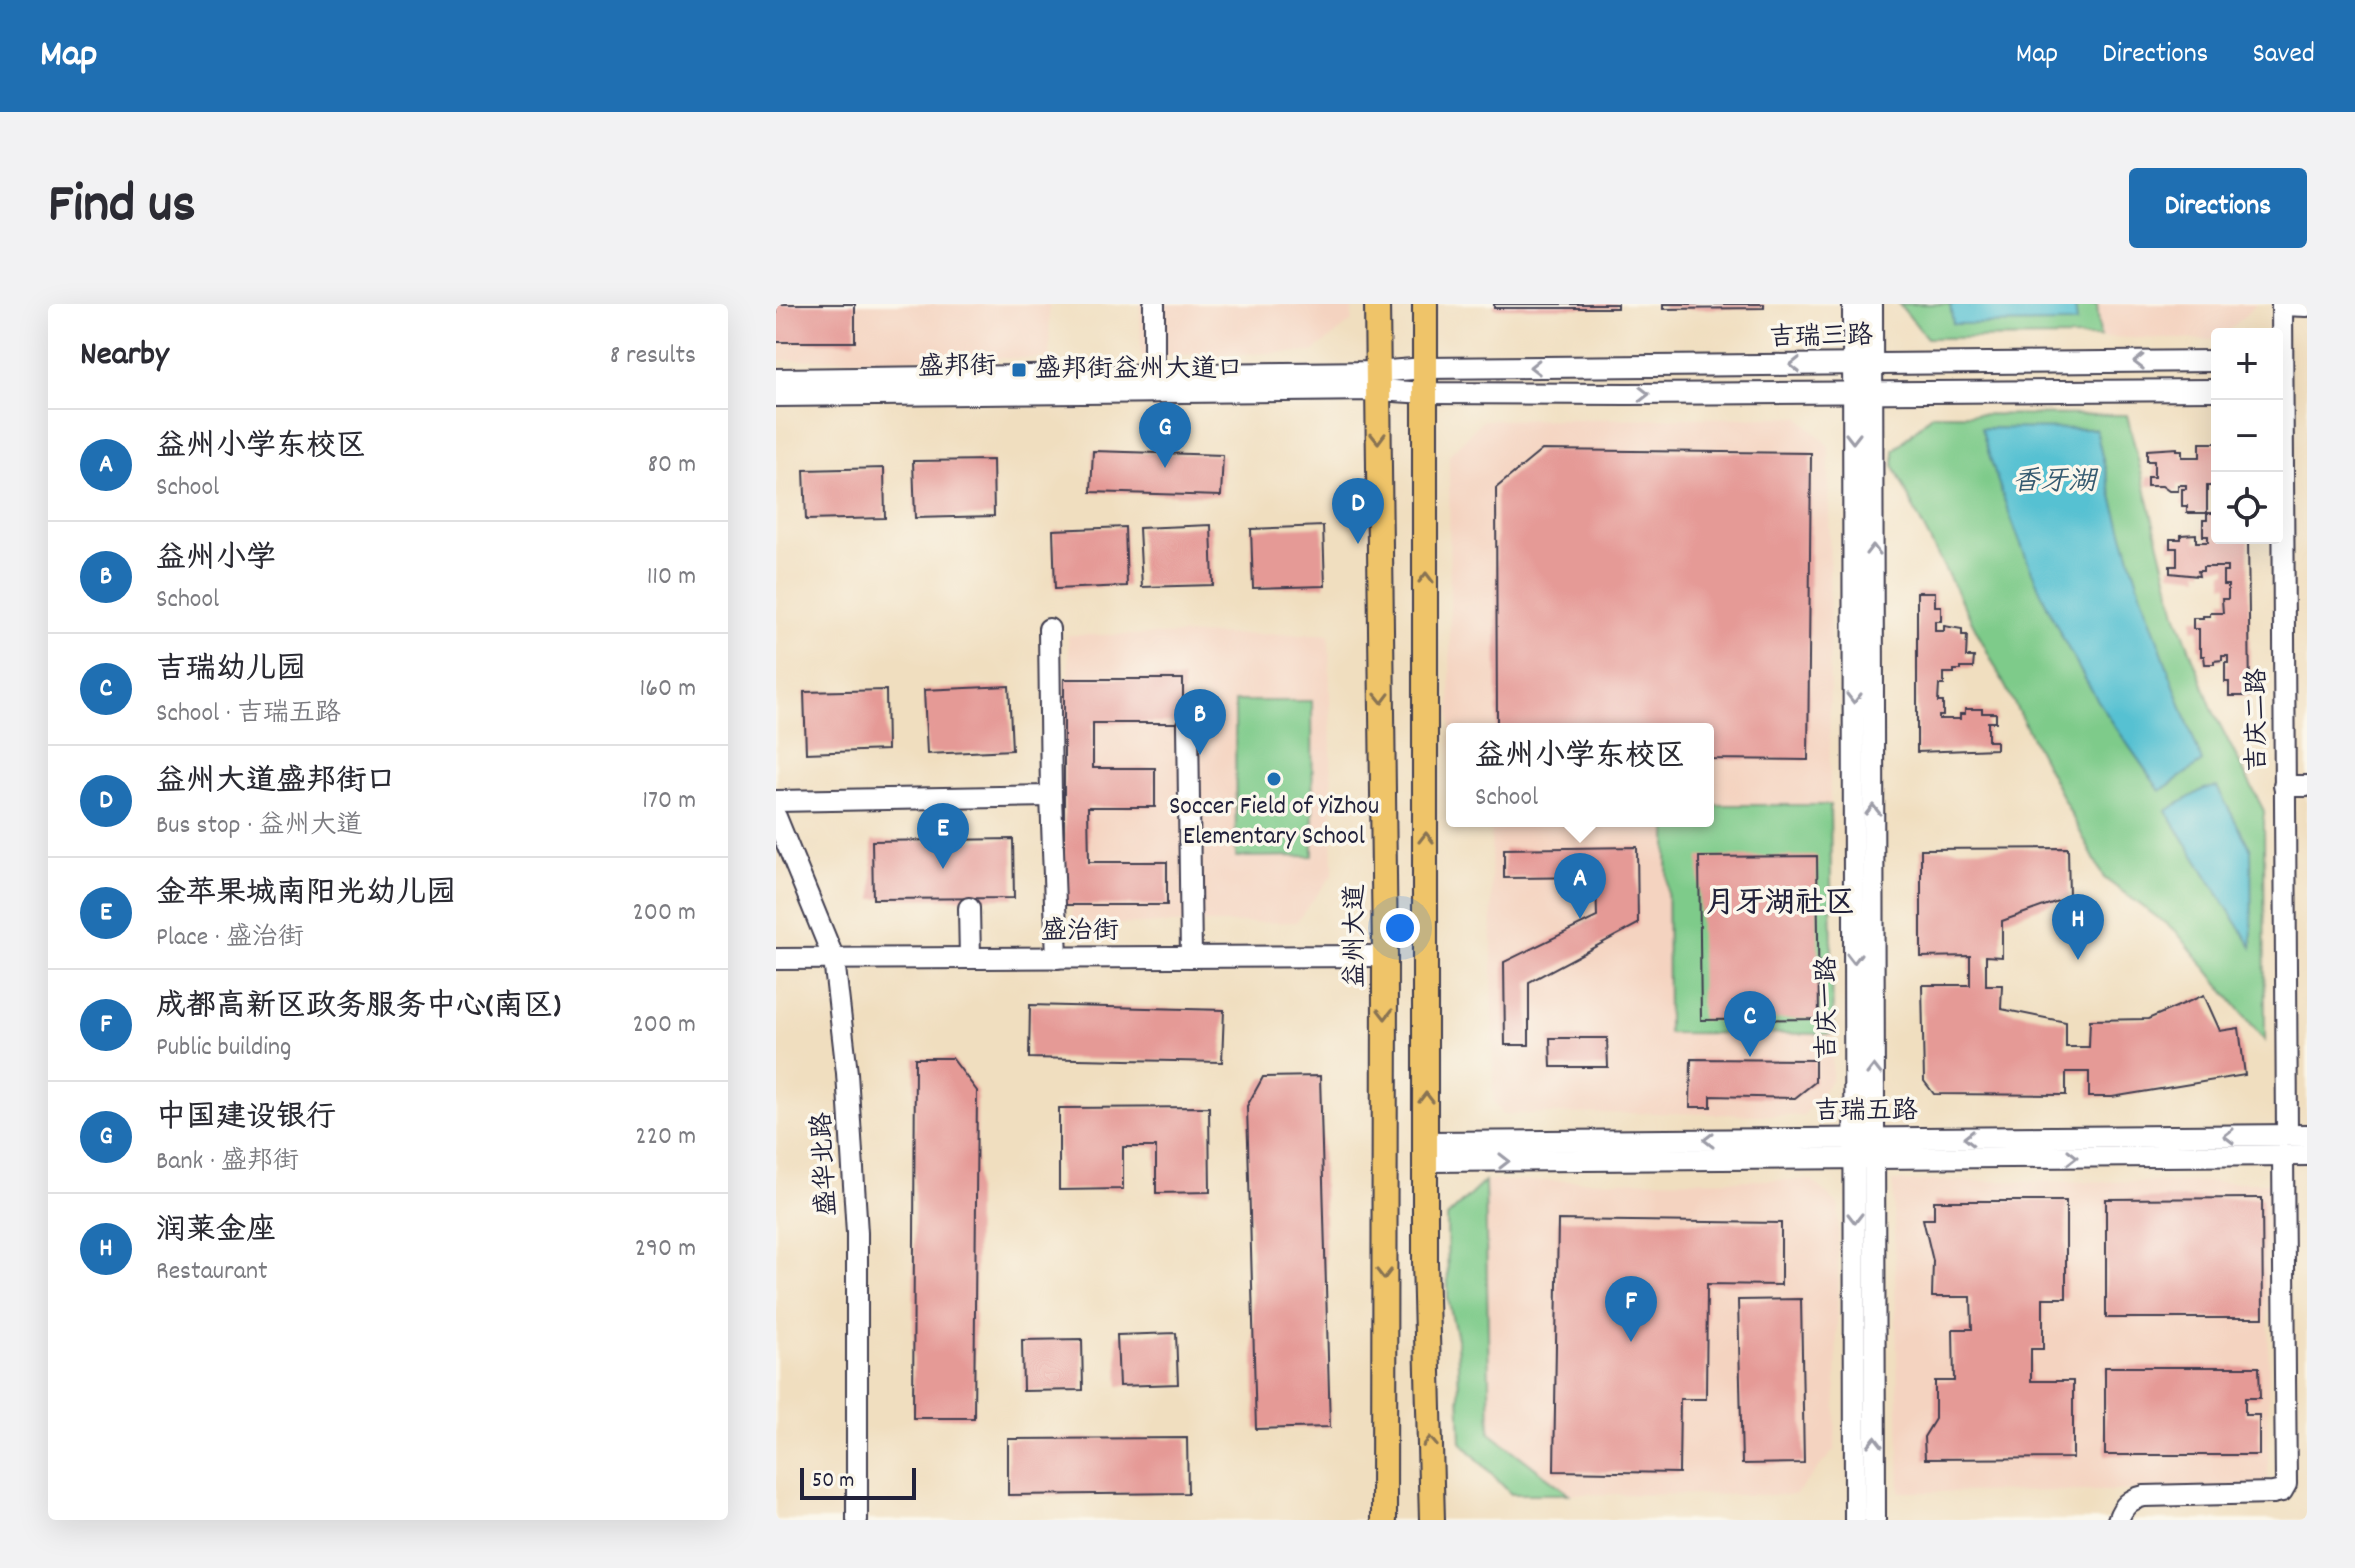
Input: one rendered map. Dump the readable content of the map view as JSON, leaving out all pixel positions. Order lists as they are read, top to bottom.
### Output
{
  "streets": {
    "main road": ["益州大道"],
    "street": [
      "吉瑞三路",
      "盛邦街",
      "吉庆二路",
      "盛治街",
      "吉庆一路",
      "吉瑞五路",
      "盛华北路"
    ]
  },
  "crossings": [
    ["吉瑞三路", "盛邦街"],
    ["吉瑞三路", "吉庆一路"],
    ["盛邦街", "益州大道"],
    ["吉庆二路", "吉瑞五路"],
    ["盛治街", "益州大道"],
    ["盛治街", "盛华北路"],
    ["吉庆一路", "吉瑞五路"]
  ],
  "districts": ["月牙湖社区"],
  "water": ["香牙湖"],
  "places": {
    "transit": ["盛邦街益州大道口"],
    "other": ["Soccer Field of YiZhou Elementary School"]
  },
  "scale_bar": "50 m",
  "page": {
    "header": "Map",
    "nav": ["Map", "Directions", "Saved"],
    "title": "Find us",
    "buttons": "Directions",
    "heading": ["Nearby", "8 results"],
    "map_buttons": ["+", "−"],
    "pins": [
      "G",
      "D",
      "B",
      "E",
      "A",
      "H",
      "C",
      "F"
    ],
    "list": [
      {
        "mark": "A",
        "name": "益州小学东校区",
        "note": "School",
        "value": "80 m"
      },
      {
        "mark": "B",
        "name": "益州小学",
        "note": "School",
        "value": "110 m"
      },
      {
        "mark": "C",
        "name": "吉瑞幼儿园",
        "note": "School · 吉瑞五路",
        "value": "160 m"
      },
      {
        "mark": "D",
        "name": "益州大道盛邦街口",
        "note": "Bus stop · 益州大道",
        "value": "170 m"
      },
      {
        "mark": "E",
        "name": "金苹果城南阳光幼儿园",
        "note": "Place · 盛治街",
        "value": "200 m"
      },
      {
        "mark": "F",
        "name": "成都高新区政务服务中心(南区)",
        "note": "Public building",
        "value": "200 m"
      },
      {
        "mark": "G",
        "name": "中国建设银行",
        "note": "Bank · 盛邦街",
        "value": "220 m"
      },
      {
        "mark": "H",
        "name": "润莱金座",
        "note": "Restaurant",
        "value": "290 m"
      }
    ],
    "popup": ["益州小学东校区", "School"],
    "scale": "50 m"
  }
}
